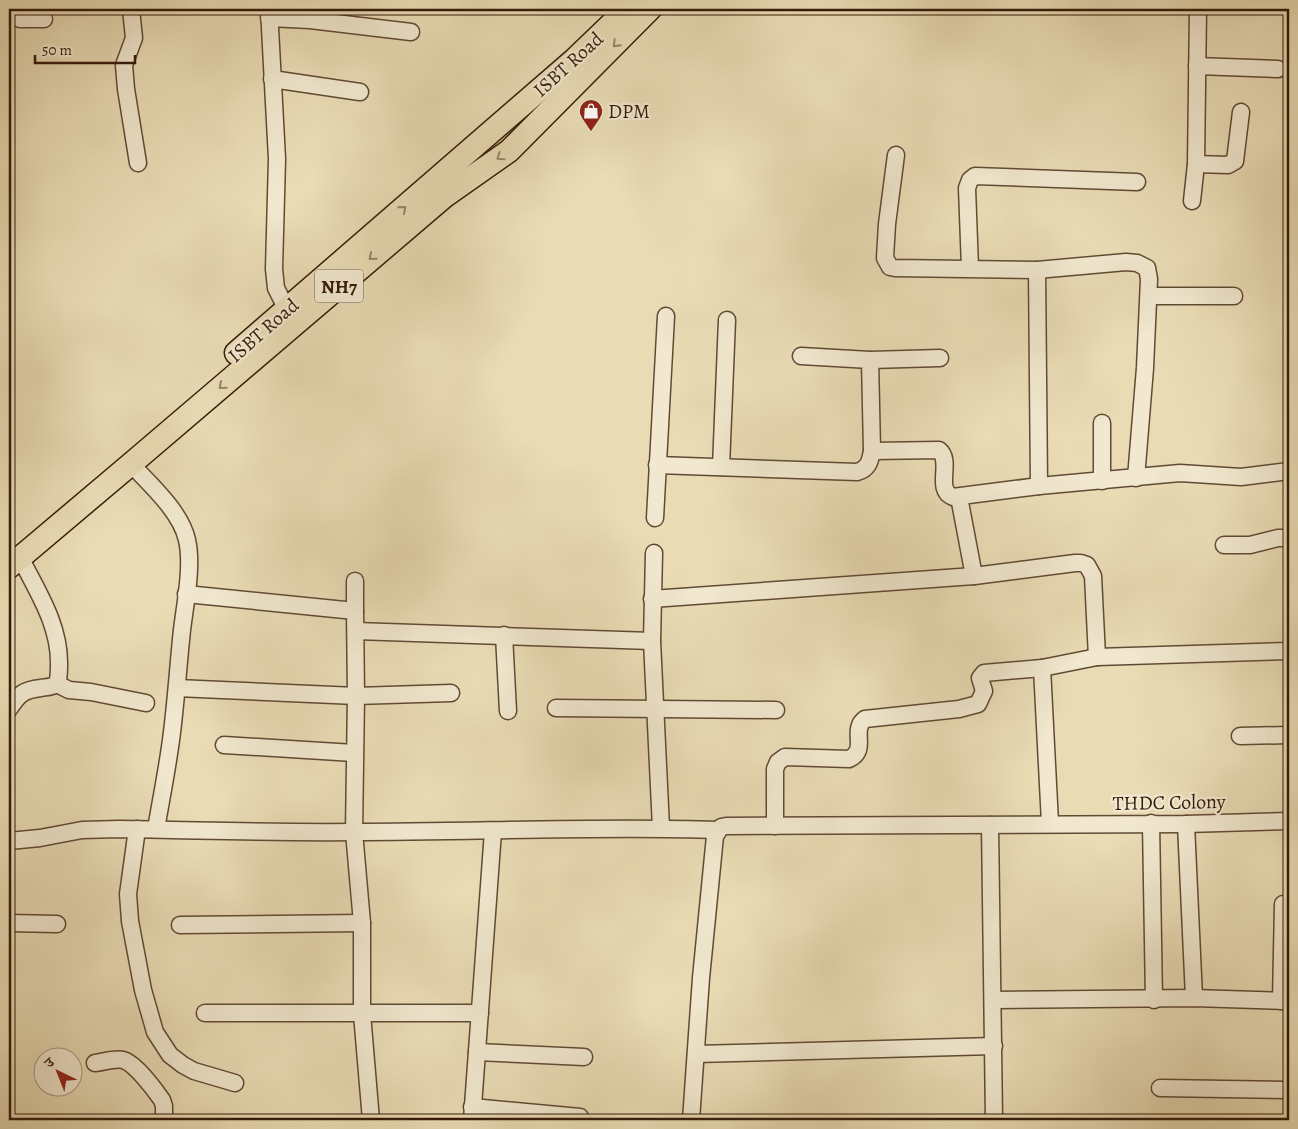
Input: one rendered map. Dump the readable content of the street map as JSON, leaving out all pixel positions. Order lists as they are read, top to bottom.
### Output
{
  "streets": {
    "highway": ["ISBT Road", "NH7"],
    "street": ["THDC Colony"]
  },
  "crossings": [
    ["ISBT Road", "NH7"]
  ],
  "places": {
    "shop": ["DPM"]
  },
  "scale_bar": "50 m",
  "north": "top left"
}
